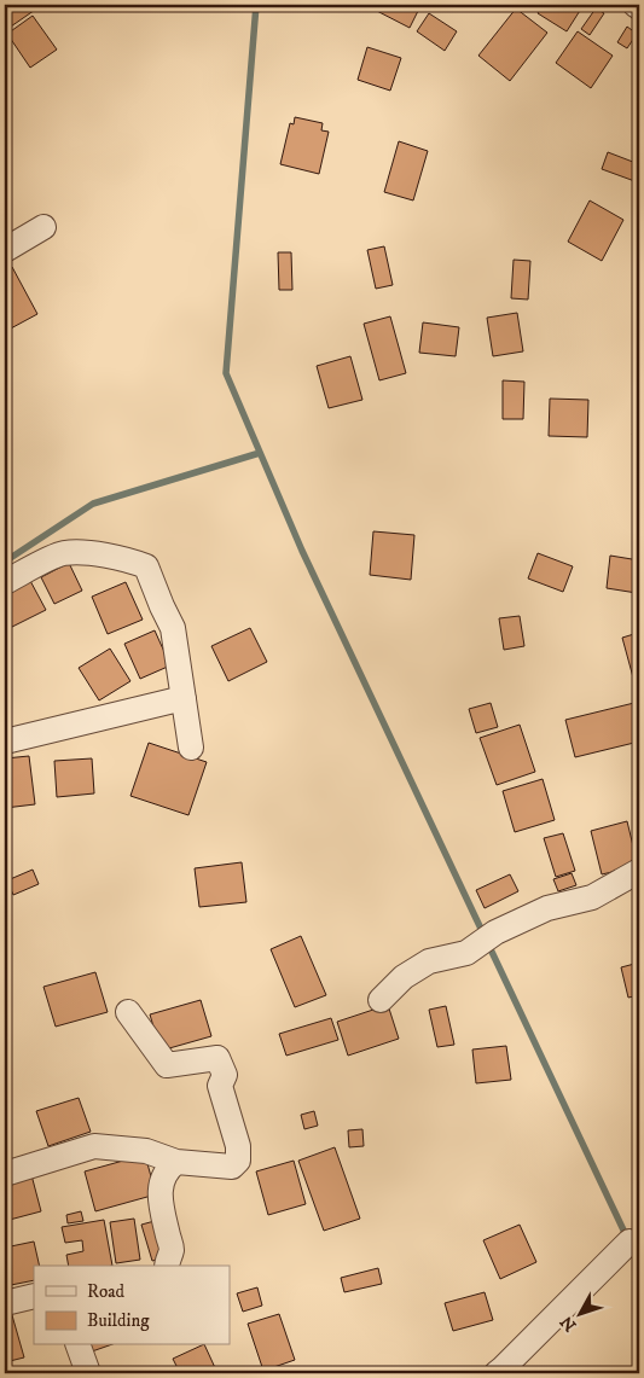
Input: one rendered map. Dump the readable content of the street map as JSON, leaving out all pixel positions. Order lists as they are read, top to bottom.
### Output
{
  "legend": ["Road", "Building"],
  "north": "bottom left"
}
